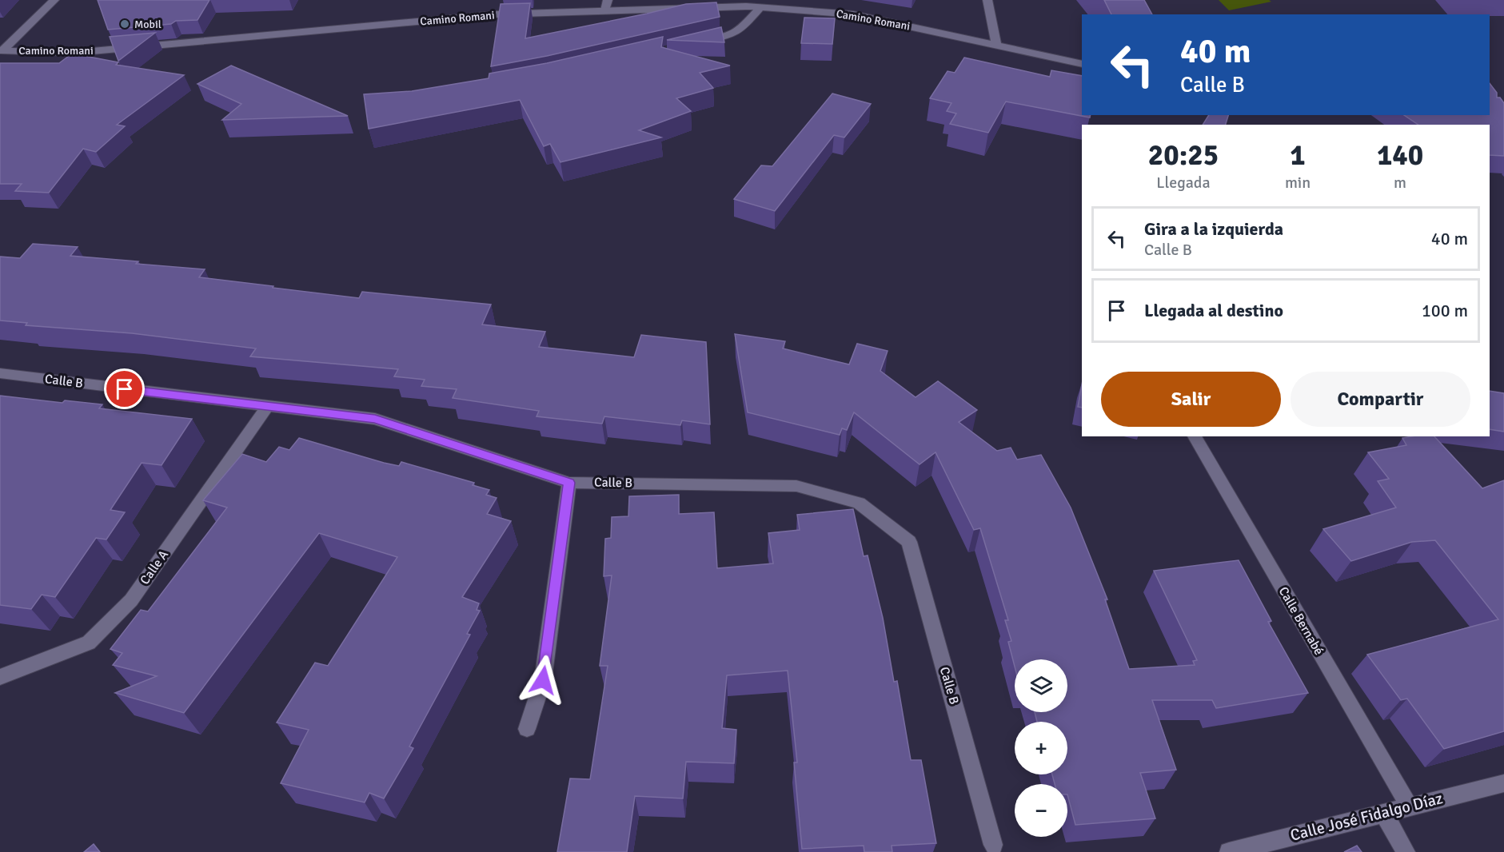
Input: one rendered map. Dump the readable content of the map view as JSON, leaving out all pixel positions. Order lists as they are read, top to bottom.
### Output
{
  "streets": {
    "street": [
      "Camino Romani",
      "Calle B",
      "Calle A",
      "Calle Bernabé",
      "Calle José Fidalgo Díaz"
    ]
  },
  "crossings": [
    ["Calle B", "Calle A"],
    ["Calle Bernabé", "Calle José Fidalgo Díaz"]
  ],
  "places": ["Mobil"],
  "page": {
    "turn": ["40 m", "Calle B"],
    "eta": [
      "20:25",
      "Llegada",
      "1",
      "min",
      "140",
      "m"
    ],
    "list": [
      {
        "name": "Gira a la izquierda",
        "note": "Calle B",
        "value": "40 m"
      },
      {
        "name": "Llegada al destino",
        "value": "100 m"
      }
    ],
    "buttons": ["Salir", "Compartir"],
    "map_buttons": ["+", "−"]
  }
}
